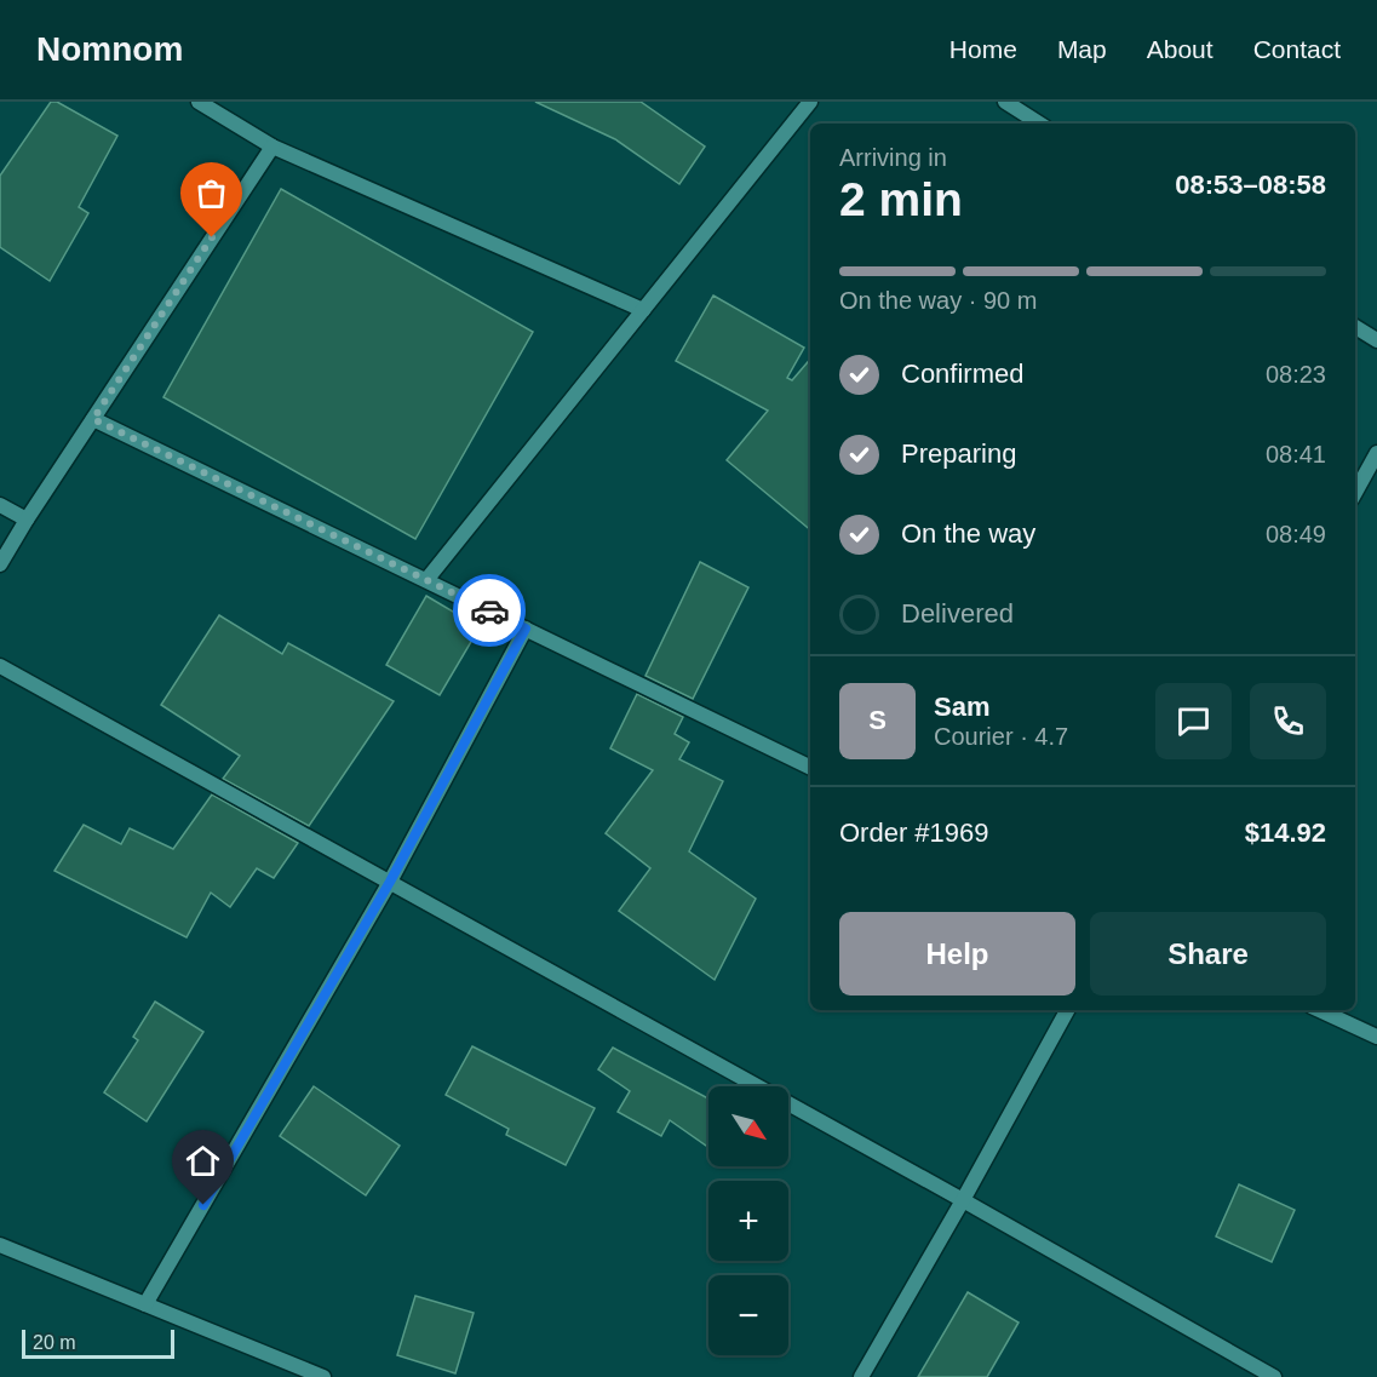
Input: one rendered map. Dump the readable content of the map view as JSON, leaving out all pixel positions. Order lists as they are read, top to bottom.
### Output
{
  "scale_bar": "20 m",
  "north": "bottom right",
  "page": {
    "header": "Nomnom",
    "nav": [
      "Home",
      "Map",
      "About",
      "Contact"
    ],
    "heading": ["2 min", "Arriving in", "08:53–08:58"],
    "panel": [
      "Sam",
      "Courier · 4.7",
      "Order #1969",
      "$14.92"
    ],
    "bar": "On the way · 90 m",
    "list": [
      ["Confirmed", "08:23"],
      ["Preparing", "08:41"],
      ["On the way", "08:49"],
      "Delivered"
    ],
    "round": "S",
    "buttons": ["Help", "Share"],
    "map_buttons": ["+", "−"],
    "scale": "20 m"
  }
}
